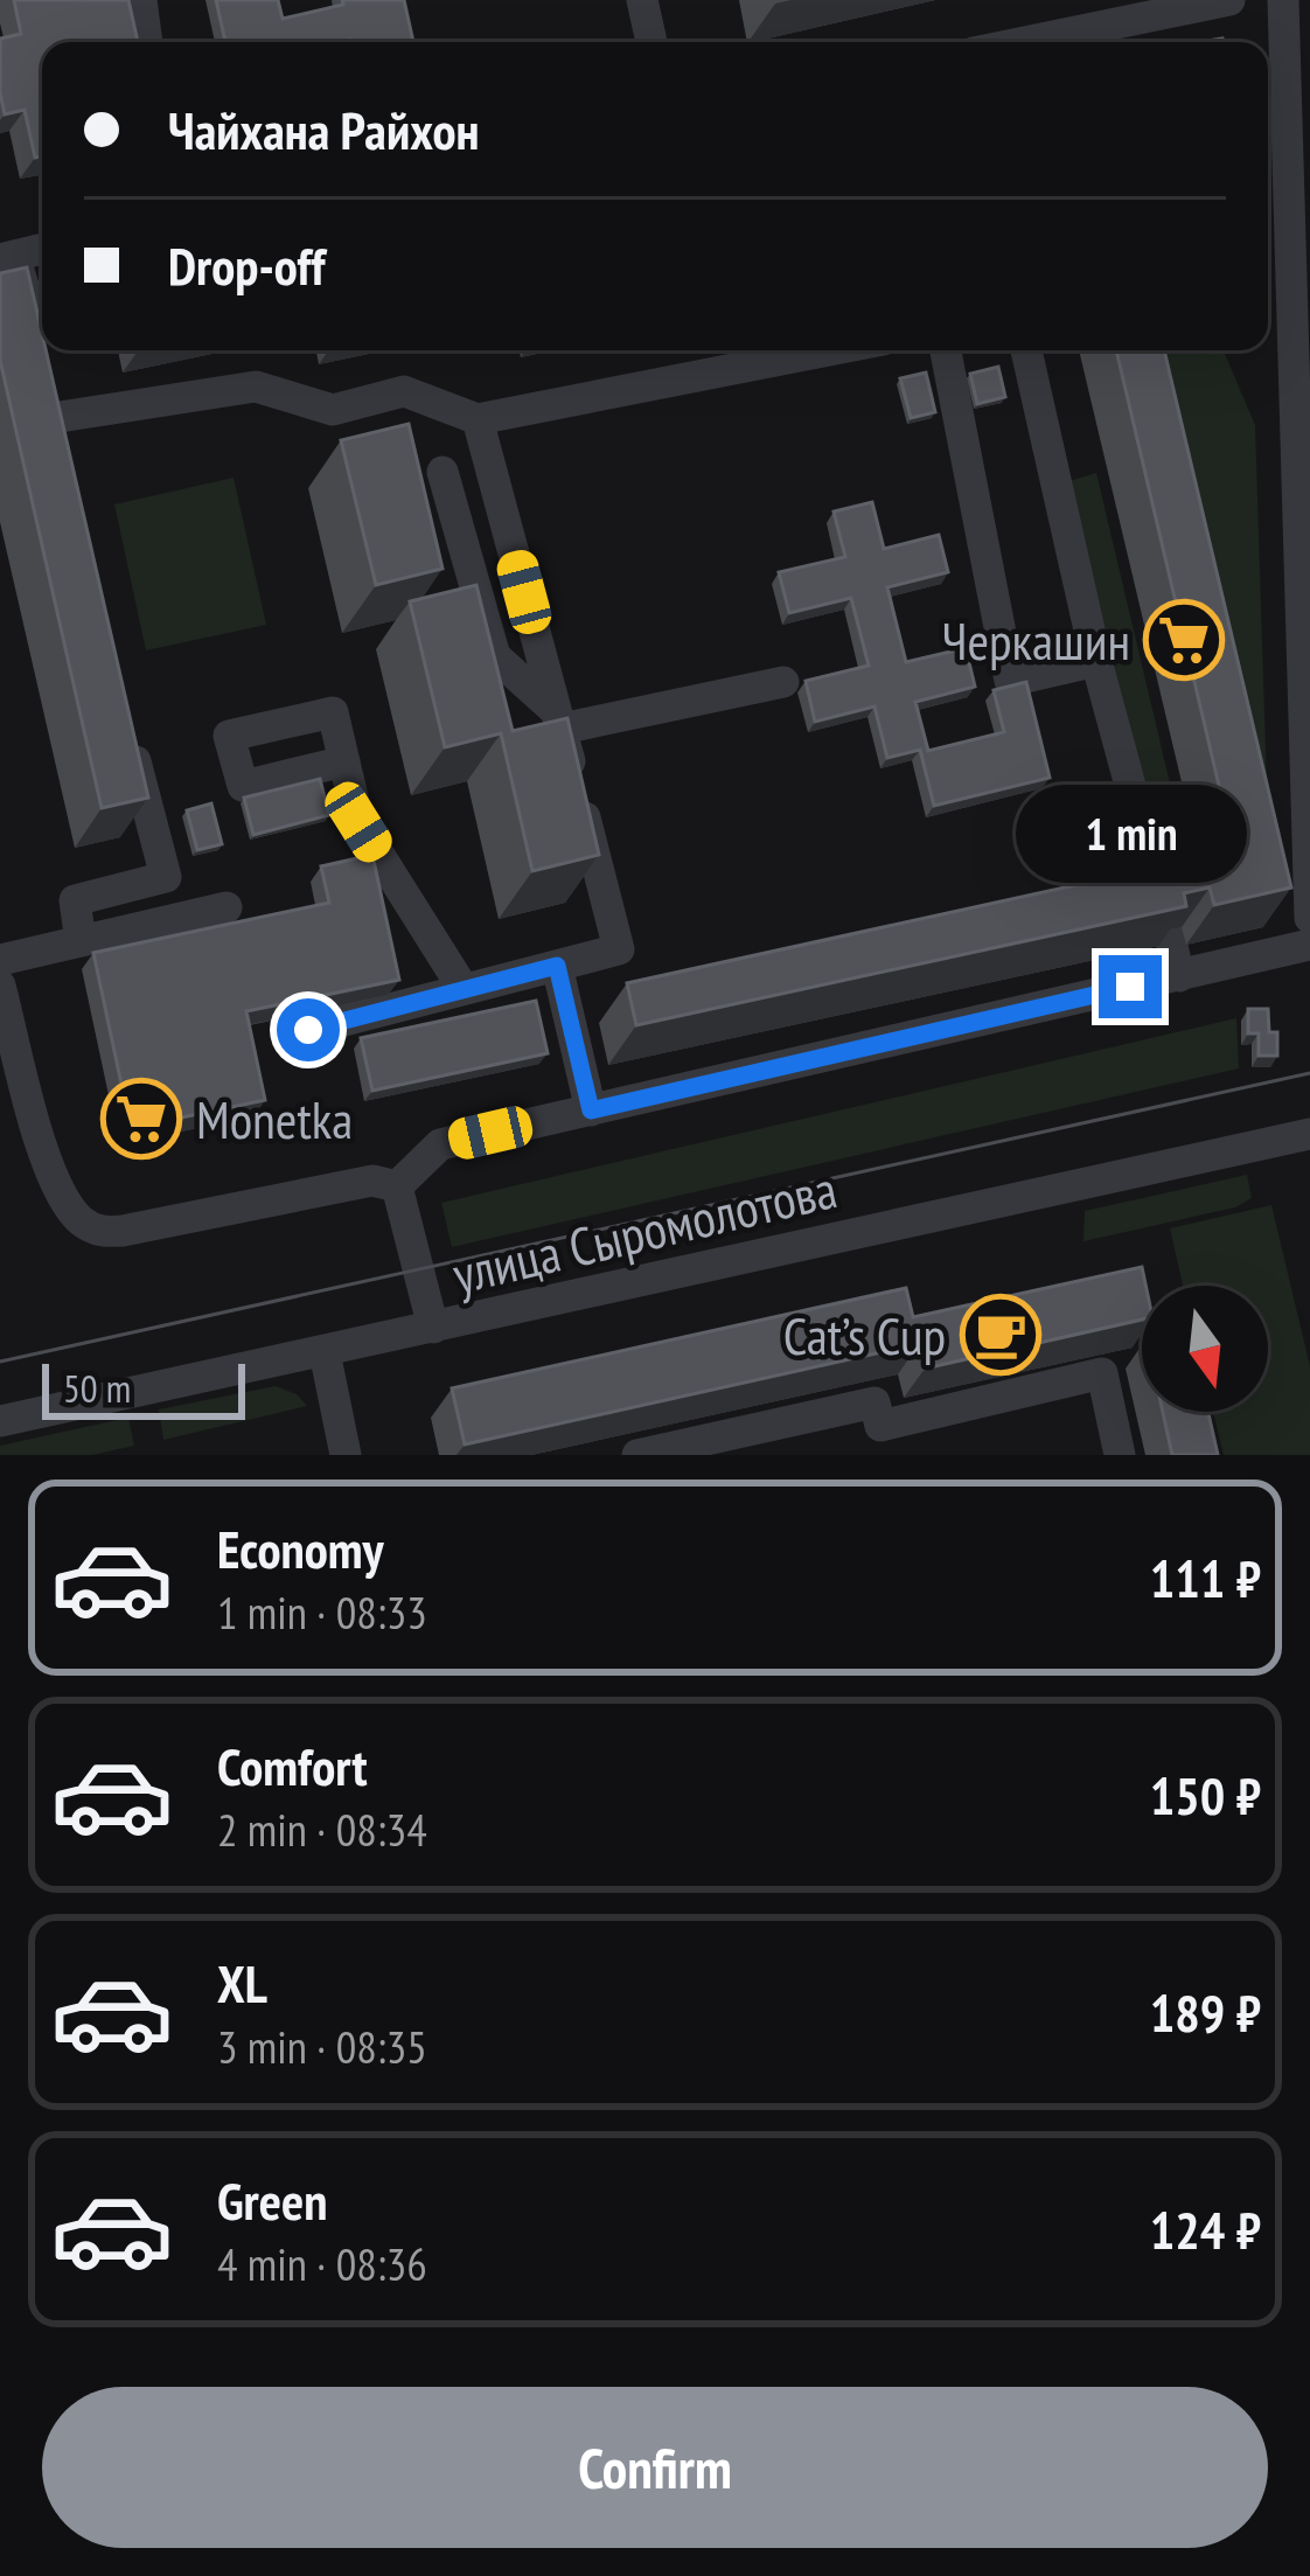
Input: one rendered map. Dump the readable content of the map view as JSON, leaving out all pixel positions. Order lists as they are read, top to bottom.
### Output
{
  "streets": {
    "street": ["улица Сыромолотова"]
  },
  "places": {
    "supermarket": ["Черкашин", "Monetka"],
    "cafe": ["Cat’s Cup"]
  },
  "scale_bar": "50 m",
  "north": "bottom",
  "page": {
    "banner": ["Чайхана Райхон", "Drop-off"],
    "bubble": "1 min",
    "scale": "50 m",
    "list": [
      {
        "name": "Economy",
        "note": "1 min · 08:33",
        "value": "111 ₽"
      },
      {
        "name": "Comfort",
        "note": "2 min · 08:34",
        "value": "150 ₽"
      },
      {
        "name": "XL",
        "note": "3 min · 08:35",
        "value": "189 ₽"
      },
      {
        "name": "Green",
        "note": "4 min · 08:36",
        "value": "124 ₽"
      }
    ],
    "buttons": "Confirm"
  }
}
